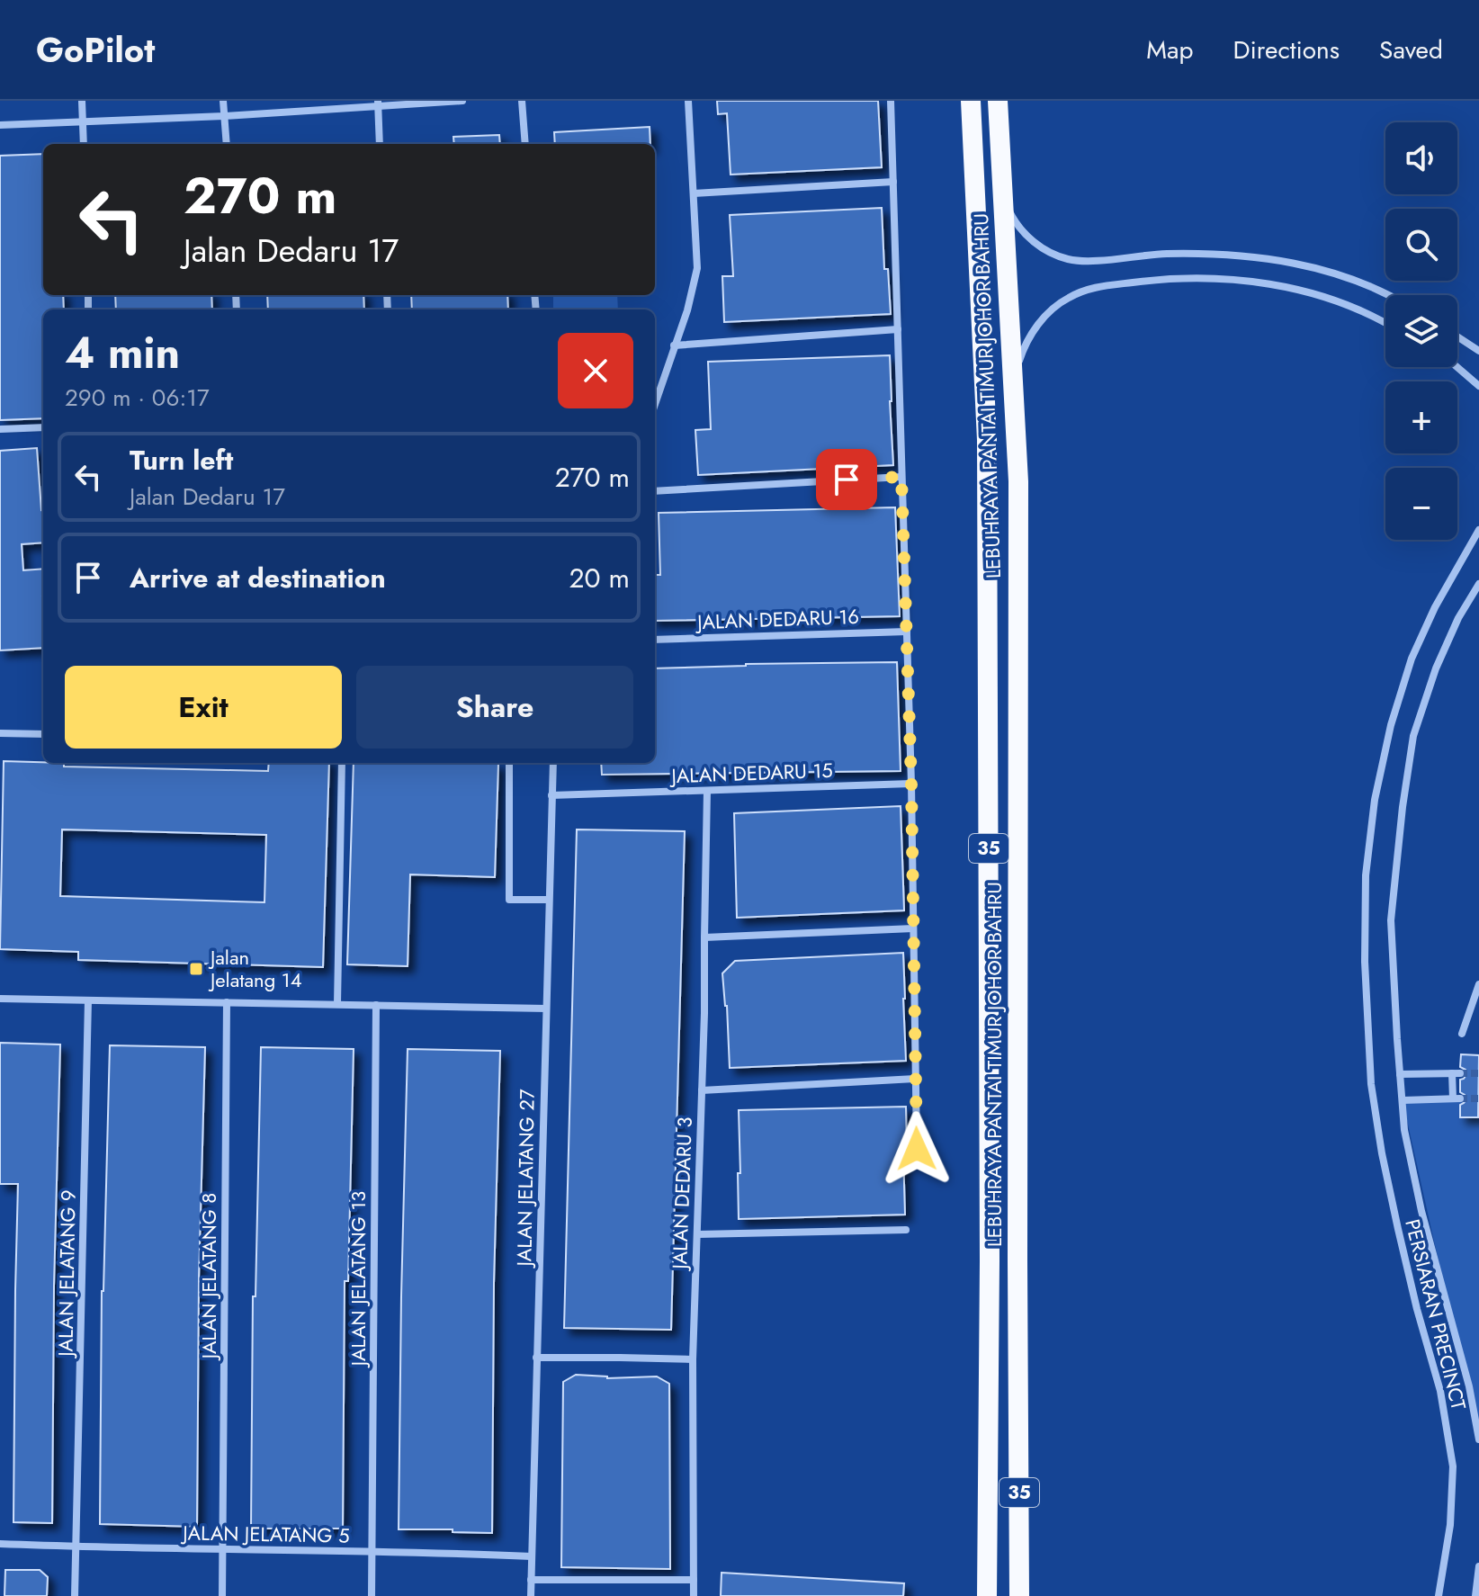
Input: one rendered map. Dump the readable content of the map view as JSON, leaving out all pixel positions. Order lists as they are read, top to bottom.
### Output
{
  "streets": {
    "highway": ["LEBUHRAYA PANTAI TIMUR JOHOR BAHRU", "35"],
    "street": [
      "JALAN DEDARU 16",
      "JALAN DEDARU 15",
      "JALAN JELATANG 27",
      "JALAN DEDARU 3",
      "JALAN JELATANG 9",
      "JALAN JELATANG 8",
      "JALAN JELATANG 13",
      "PERSIARAN PRECINCT",
      "JALAN JELATANG 5"
    ]
  },
  "crossings": [
    ["JALAN DEDARU 15", "JALAN JELATANG 27"],
    ["JALAN DEDARU 15", "JALAN DEDARU 3"],
    ["JALAN JELATANG 27", "JALAN JELATANG 5"],
    ["JALAN JELATANG 9", "JALAN JELATANG 5"],
    ["JALAN JELATANG 8", "JALAN JELATANG 5"],
    ["JALAN JELATANG 13", "JALAN JELATANG 5"]
  ],
  "places": {
    "transit": ["Jalan Jelatang 14"]
  },
  "page": {
    "header": "GoPilot",
    "nav": ["Map", "Directions", "Saved"],
    "map_buttons": ["+", "−"],
    "turn": ["270 m", "Jalan Dedaru 17"],
    "heading": ["4 min", "290 m · 06:17"],
    "list": [
      {
        "name": "Turn left",
        "note": "Jalan Dedaru 17",
        "value": "270 m"
      },
      {
        "name": "Arrive at destination",
        "value": "20 m"
      }
    ],
    "buttons": ["Exit", "Share"]
  }
}
